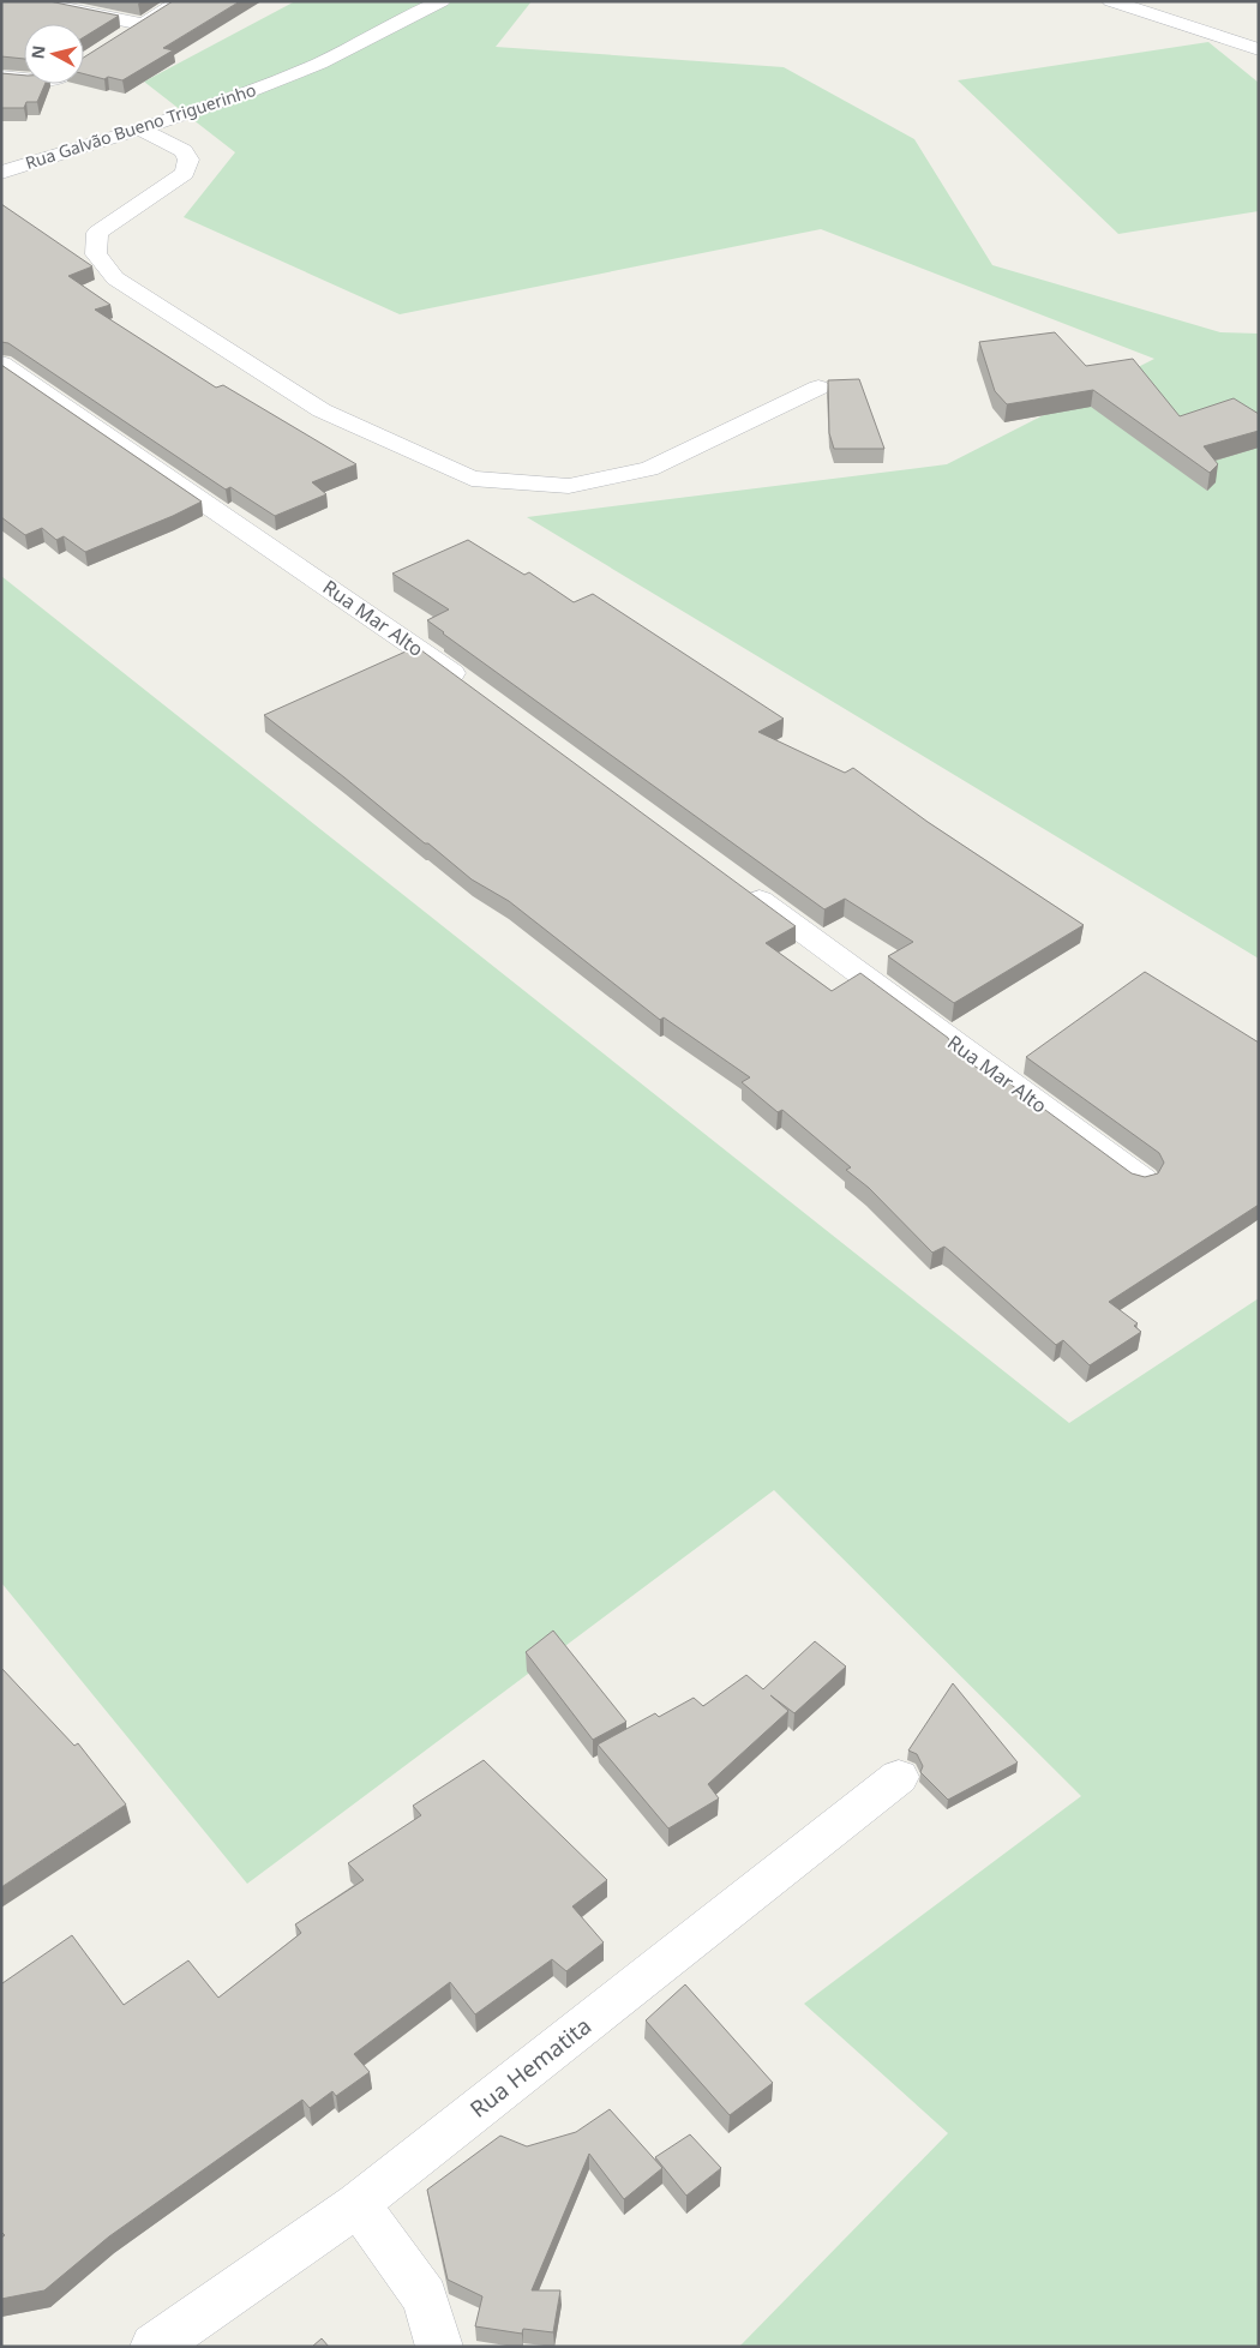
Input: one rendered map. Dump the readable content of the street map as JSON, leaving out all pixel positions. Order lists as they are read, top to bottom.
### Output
{
  "streets": {
    "street": ["Rua Galvão Bueno Triguerinho", "Rua Mar Alto", "Rua Hematita"]
  },
  "north": "left"
}
